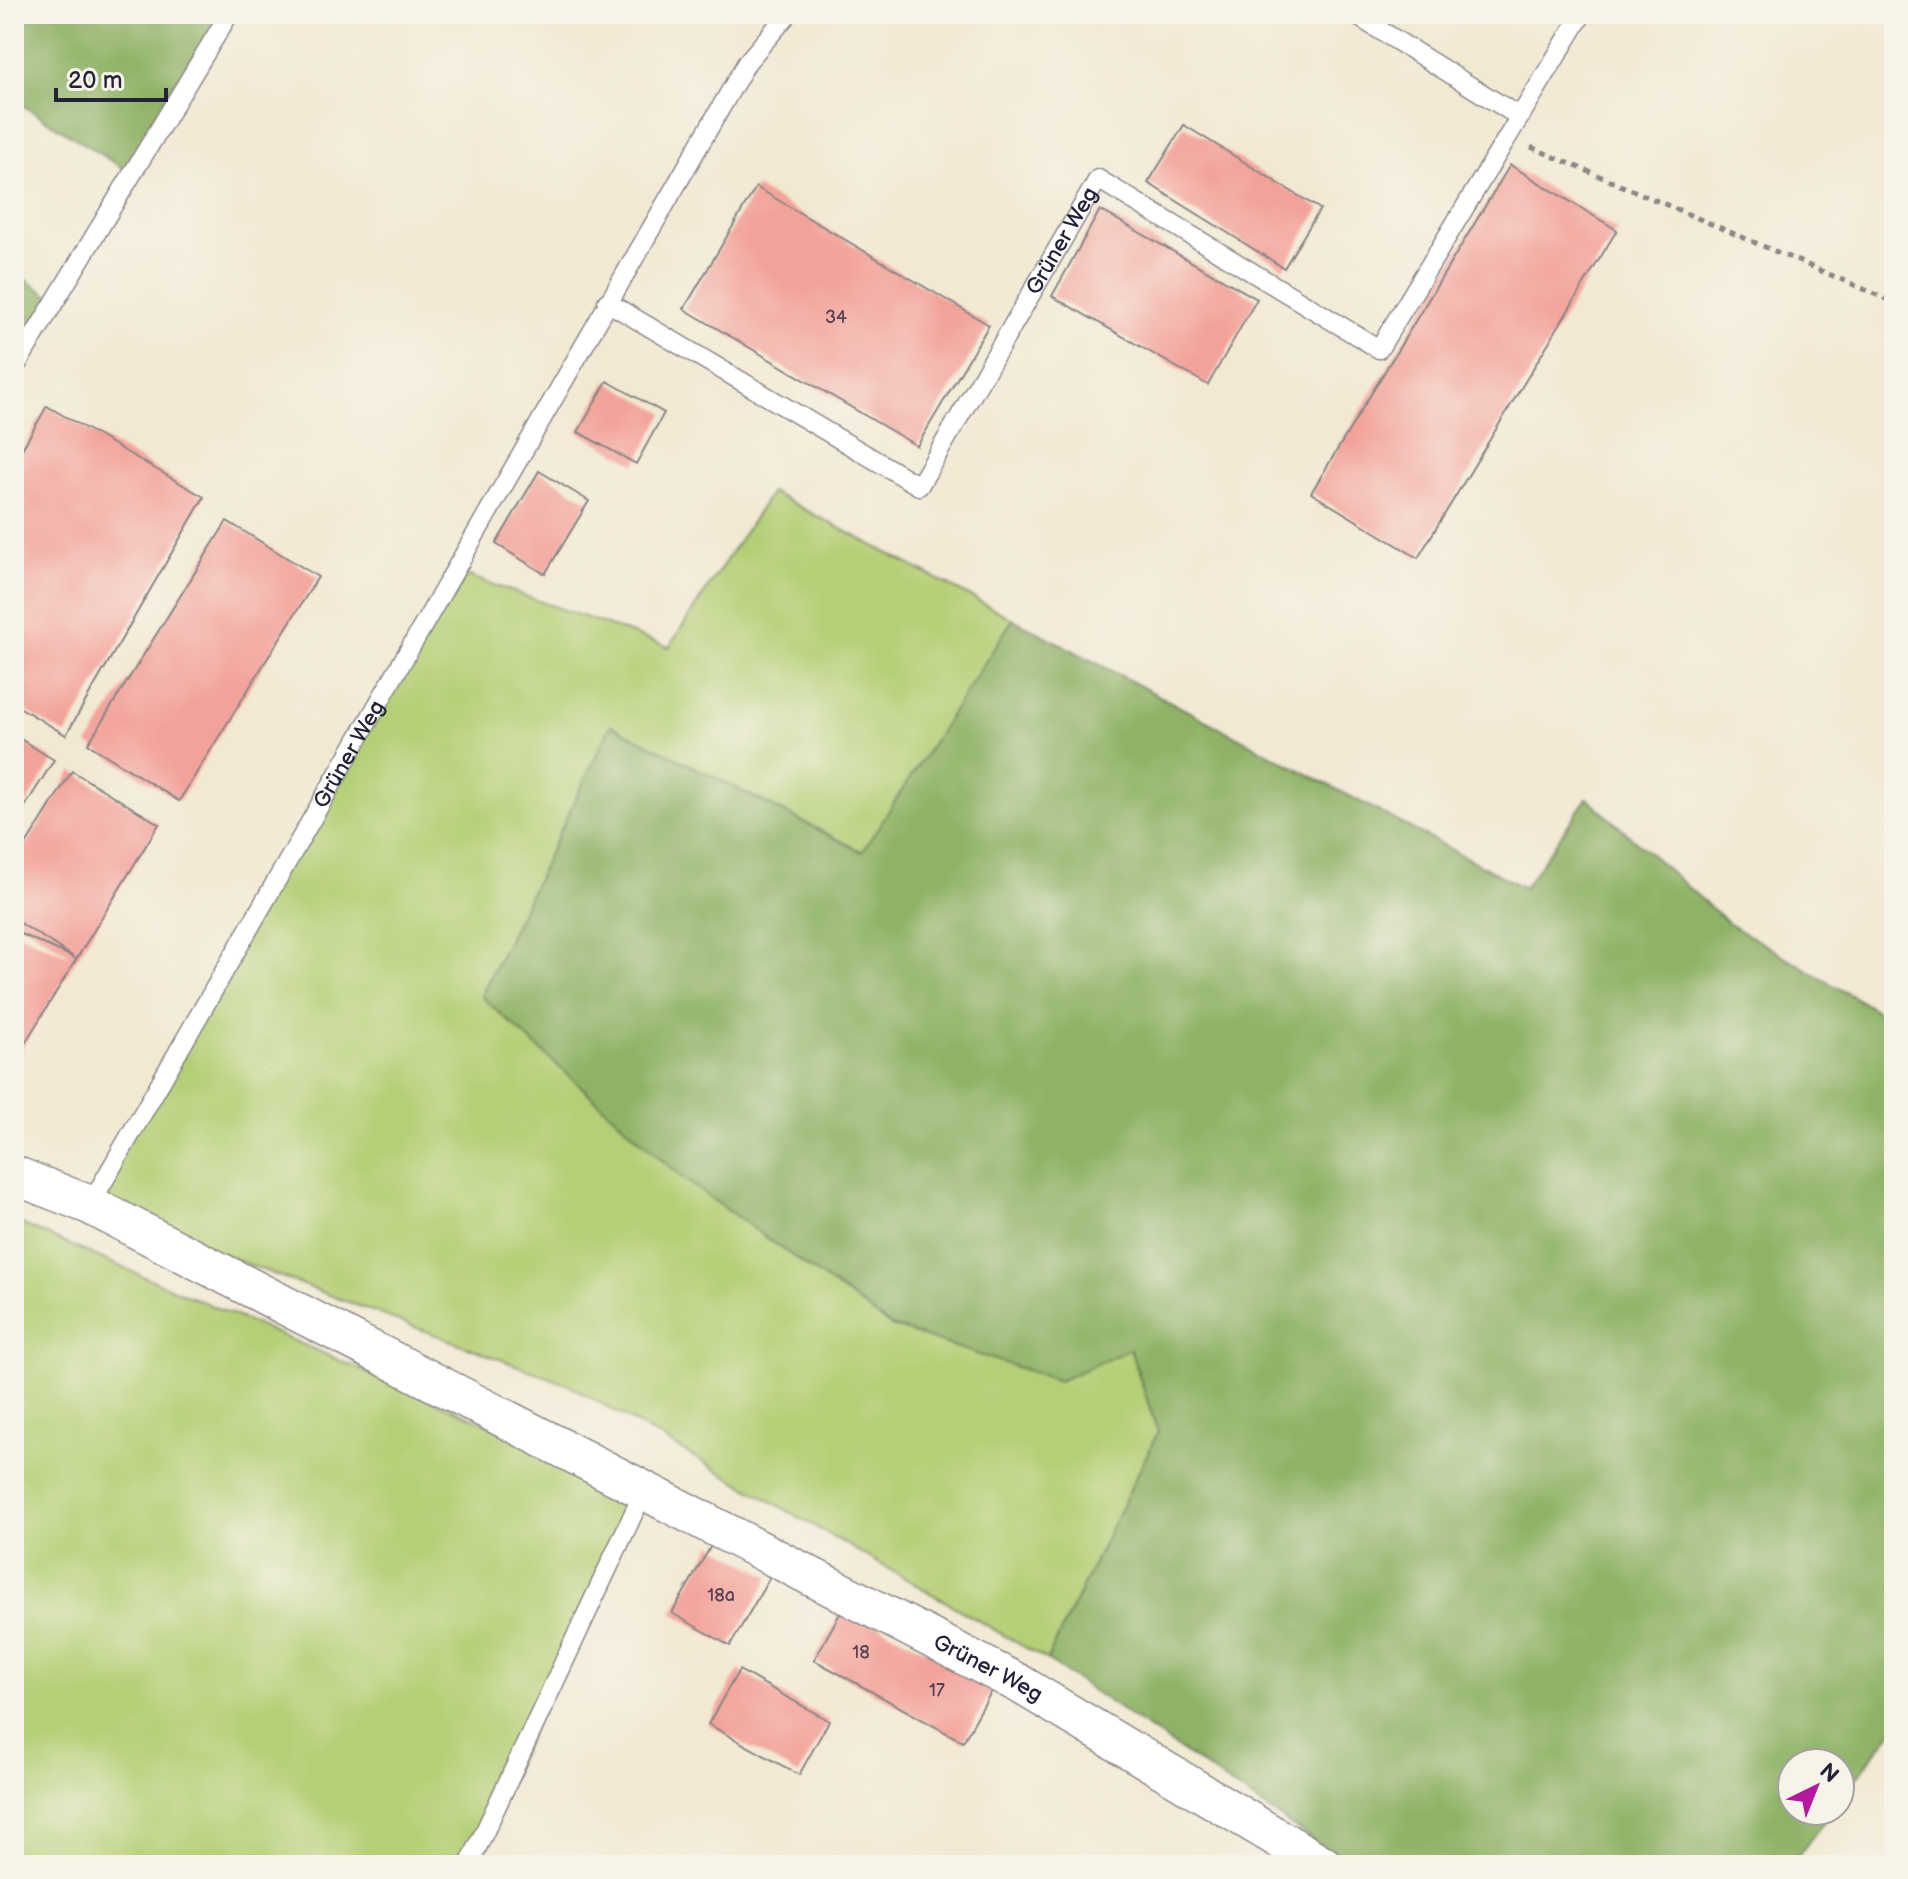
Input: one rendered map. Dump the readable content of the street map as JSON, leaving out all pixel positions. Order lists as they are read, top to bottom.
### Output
{
  "streets": {
    "street": ["Grüner Weg"]
  },
  "house_numbers": [
    "34",
    "18a",
    "18",
    "17"
  ],
  "scale_bar": "20 m",
  "north": "top right"
}
